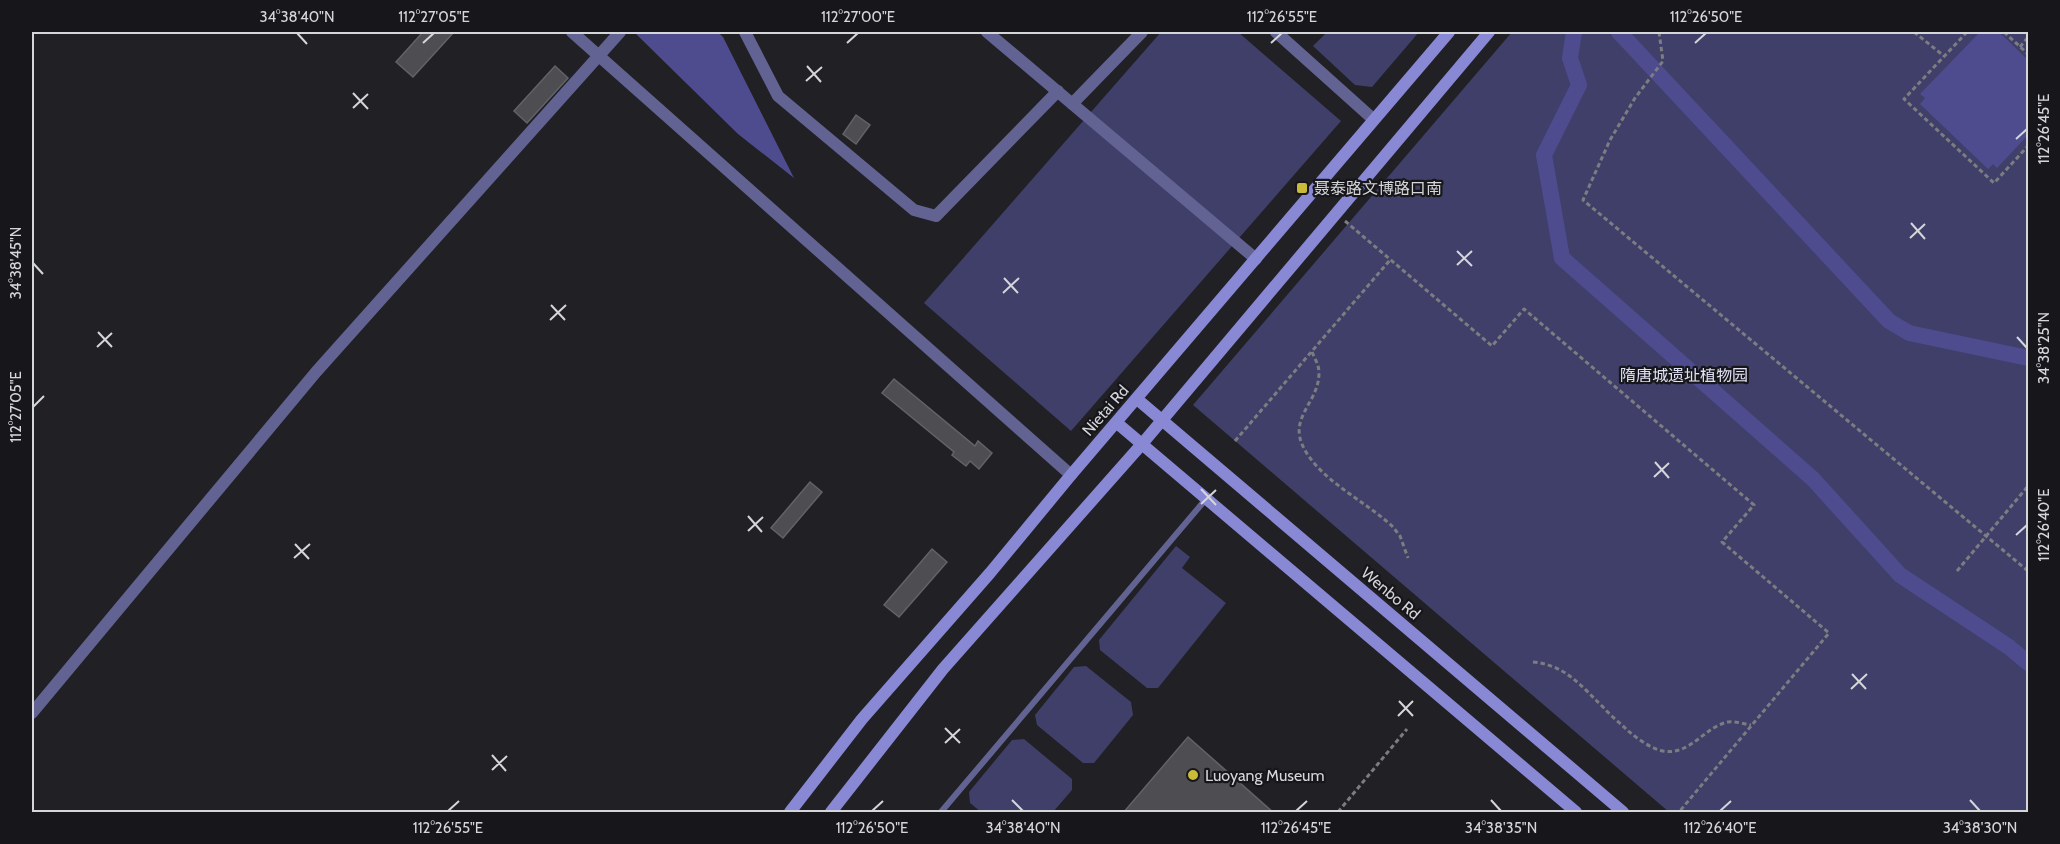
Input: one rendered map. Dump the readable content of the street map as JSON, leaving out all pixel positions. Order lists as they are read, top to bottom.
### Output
{
  "streets": {
    "main road": ["Nietai Rd", "Wenbo Rd"]
  },
  "crossings": [
    ["Nietai Rd", "Wenbo Rd"]
  ],
  "parks": ["隋唐城遗址植物园"],
  "places": {
    "transit": ["聂泰路文博路口南"],
    "other": ["Luoyang Museum"]
  },
  "coordinates": [
    "34°38'40\"N",
    "112°27'05\"E",
    "112°27'00\"E",
    "112°26'55\"E",
    "112°26'50\"E",
    "112°26'45\"E",
    "34°38'45\"N",
    "34°38'25\"N",
    "112°26'40\"E",
    "34°38'35\"N",
    "34°38'30\"N"
  ]
}
